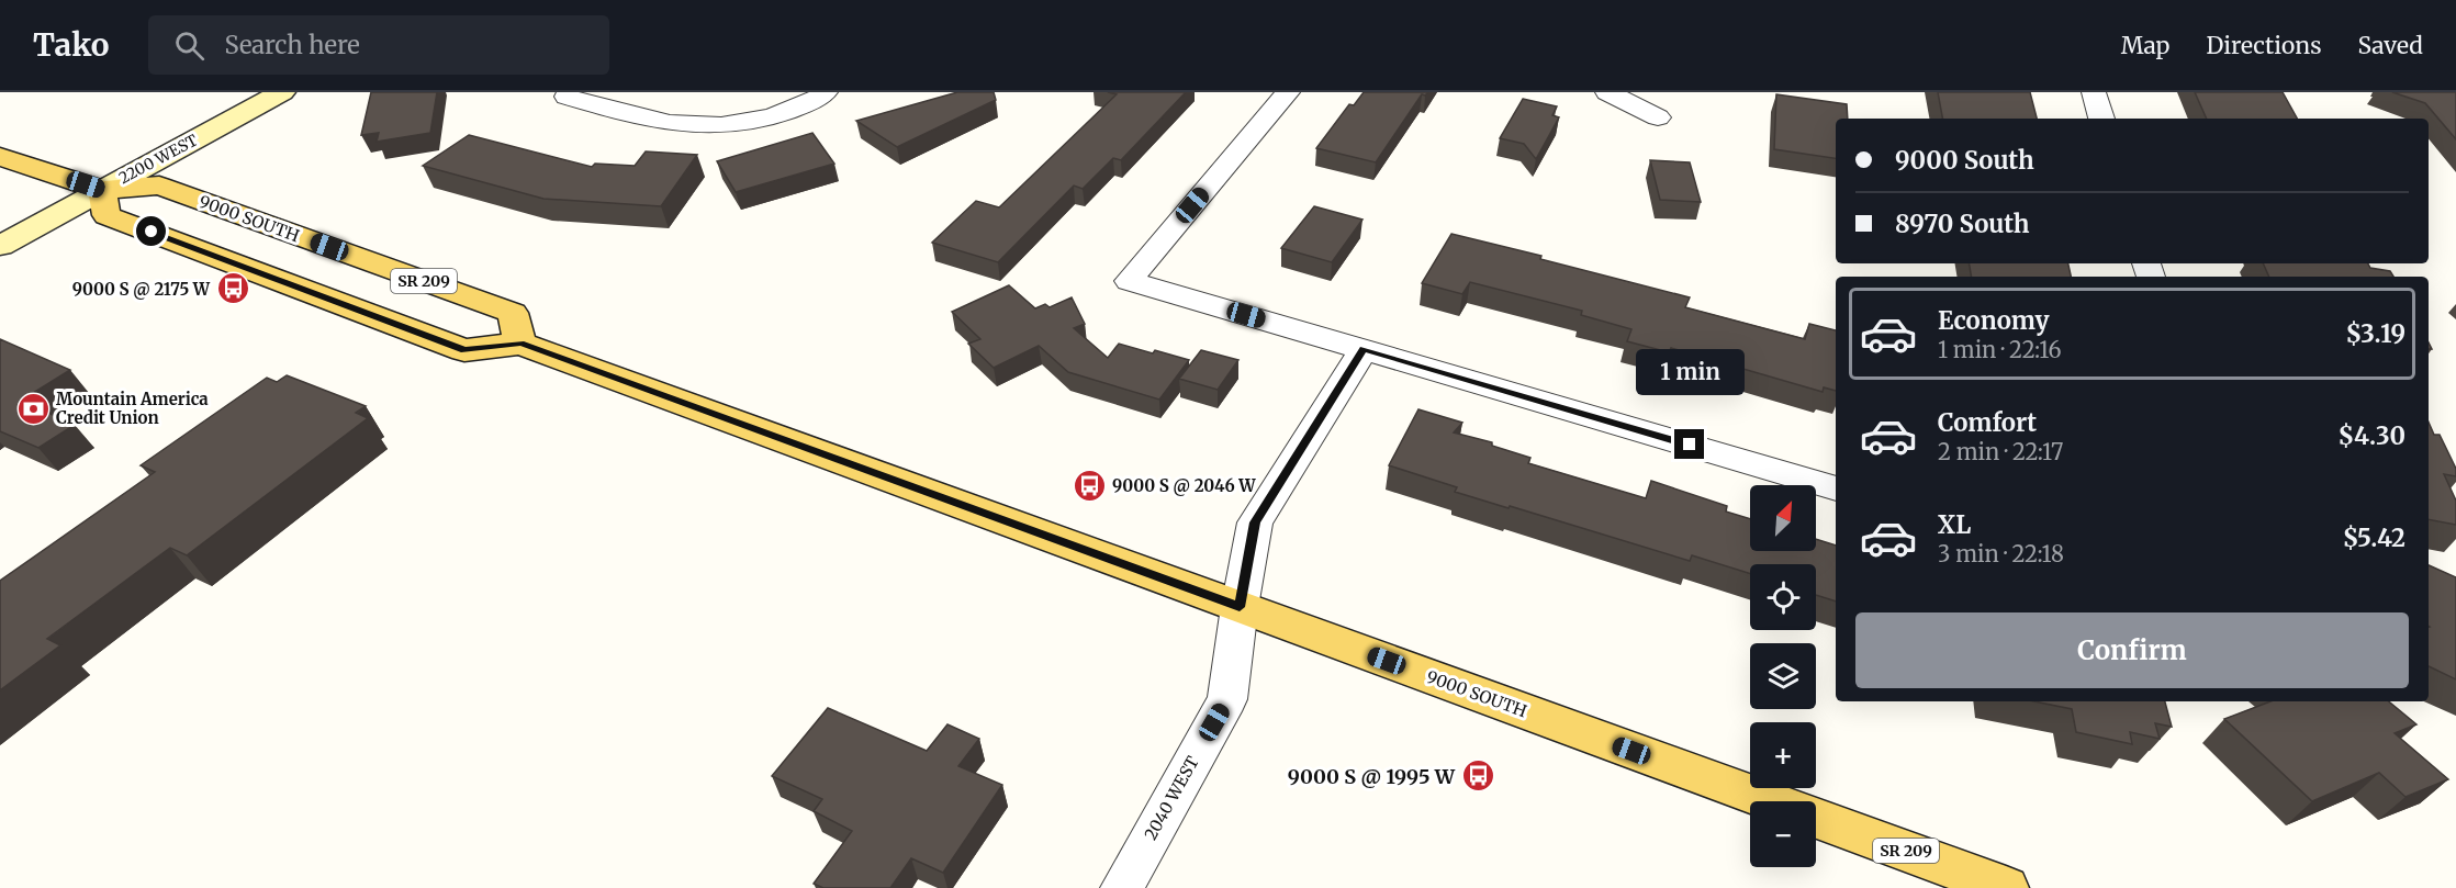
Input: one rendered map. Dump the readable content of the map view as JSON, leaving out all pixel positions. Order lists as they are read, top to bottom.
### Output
{
  "streets": {
    "main road": ["9000 SOUTH", "SR 209"],
    "street": ["2200 WEST", "2040 WEST"]
  },
  "crossings": [
    ["2200 WEST", "9000 SOUTH"],
    ["9000 SOUTH", "2040 WEST"]
  ],
  "places": {
    "bus stop": ["9000 S @ 2175 W", "9000 S @ 2046 W", "9000 S @ 1995 W"],
    "bank": ["Mountain America Credit Union"]
  },
  "north": "top right",
  "page": {
    "header": "Tako",
    "search": "Search here",
    "nav": ["Map", "Directions", "Saved"],
    "banner": ["9000 South", "8970 South"],
    "list": [
      {
        "name": "Economy",
        "note": "1 min · 22:16",
        "value": "$3.19"
      },
      {
        "name": "Comfort",
        "note": "2 min · 22:17",
        "value": "$4.30"
      },
      {
        "name": "XL",
        "note": "3 min · 22:18",
        "value": "$5.42"
      }
    ],
    "bubble": "1 min",
    "map_buttons": ["+", "−"],
    "buttons": "Confirm"
  }
}
